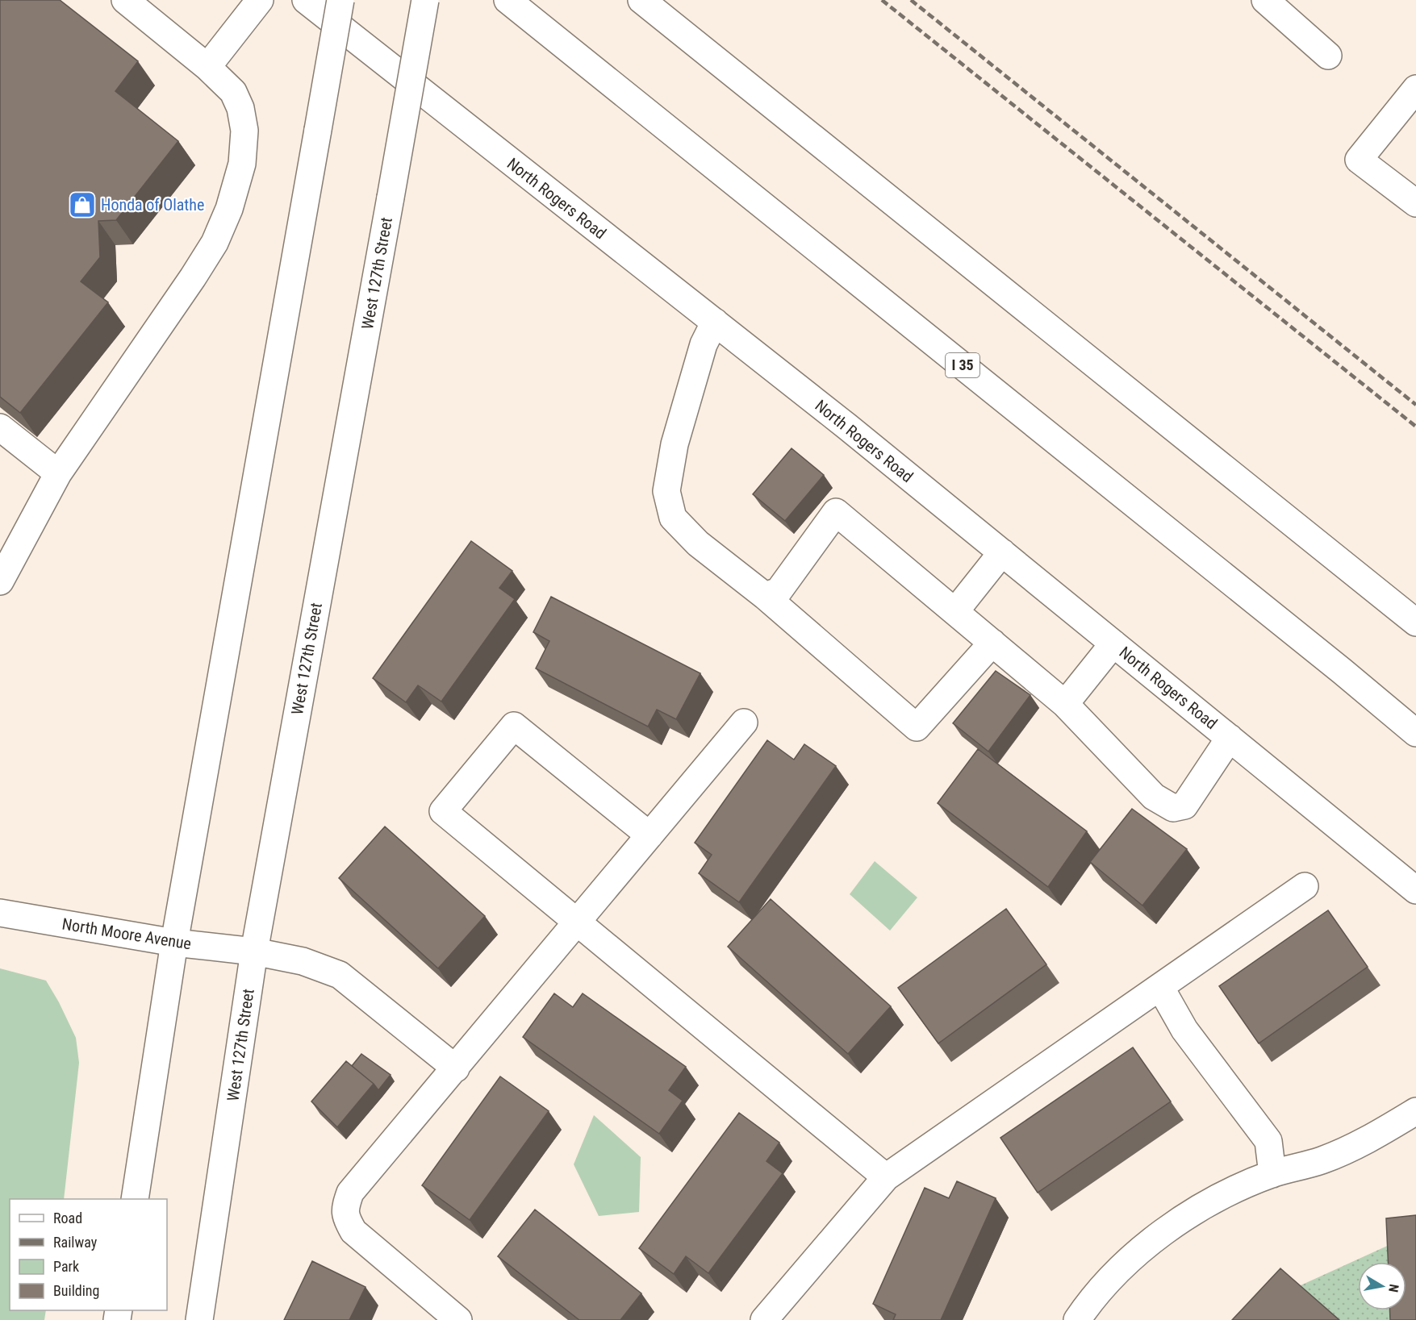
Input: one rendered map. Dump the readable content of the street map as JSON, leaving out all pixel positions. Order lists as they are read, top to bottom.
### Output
{
  "streets": {
    "main road": [
      "North Rogers Road",
      "West 127th Street",
      "I 35",
      "North Moore Avenue"
    ]
  },
  "crossings": [
    ["West 127th Street", "North Moore Avenue"]
  ],
  "places": {
    "shop": ["Honda of Olathe"]
  },
  "legend": [
    "Road",
    "Railway",
    "Park",
    "Building"
  ],
  "north": "right"
}
